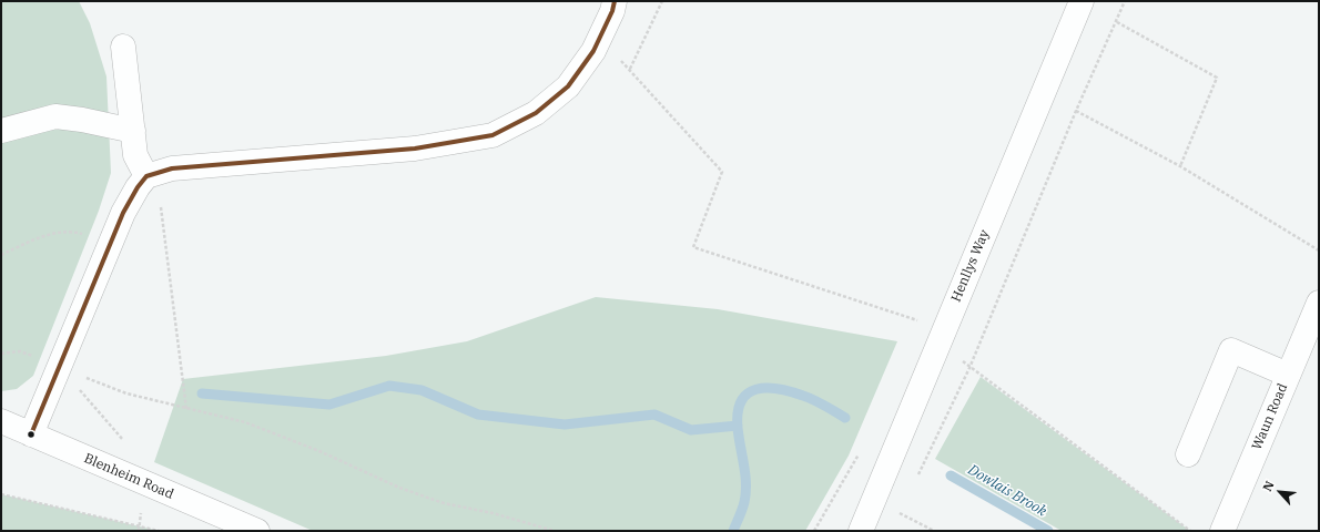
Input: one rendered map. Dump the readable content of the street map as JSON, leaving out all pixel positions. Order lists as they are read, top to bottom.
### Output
{
  "streets": {
    "street": ["Henllys Way", "Waun Road", "Blenheim Road"]
  },
  "water": ["Dowlais Brook"],
  "north": "top left"
}
